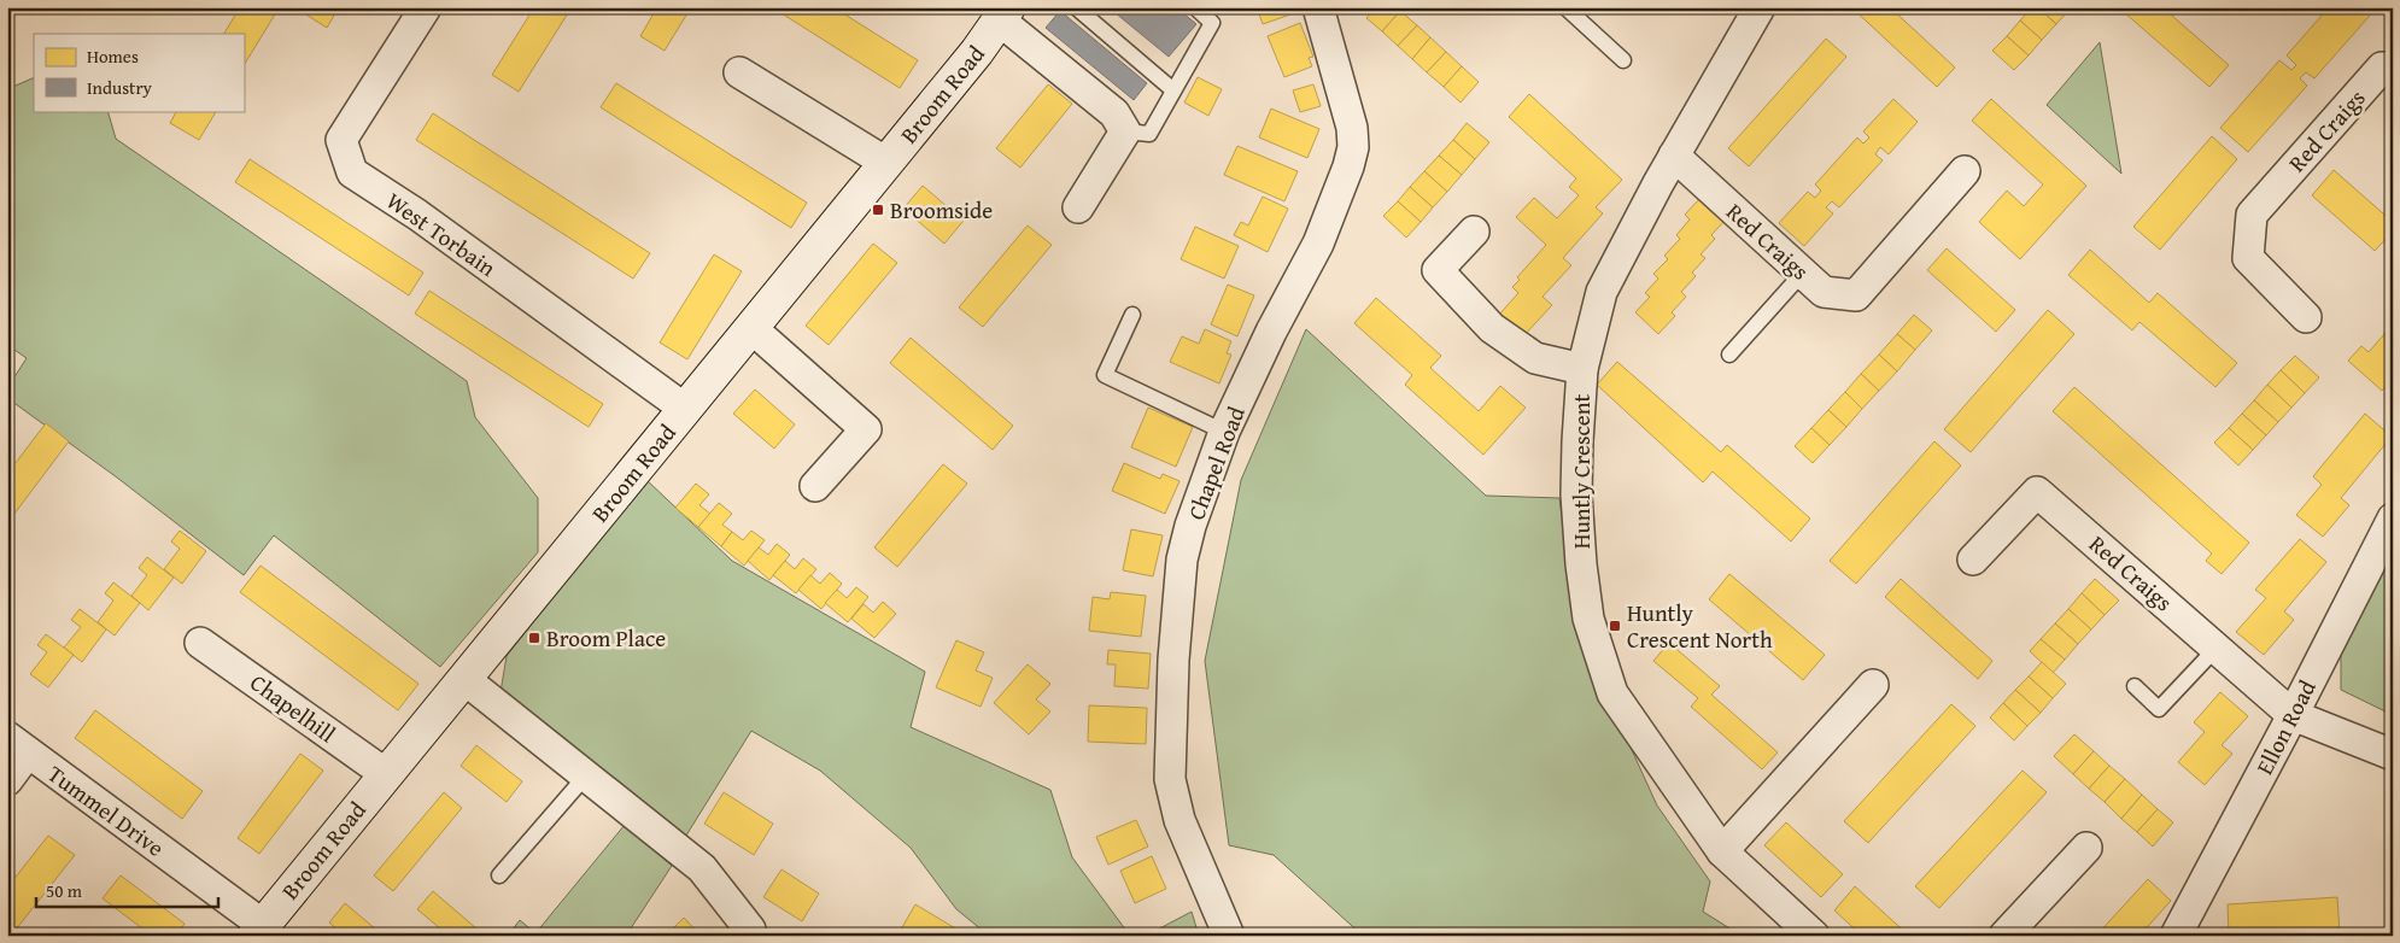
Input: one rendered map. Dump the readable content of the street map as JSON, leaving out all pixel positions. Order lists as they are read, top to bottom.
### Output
{
  "streets": {
    "street": [
      "Broom Road",
      "Red Craigs",
      "West Torbain",
      "Chapel Road",
      "Huntly Crescent",
      "Chapelhill",
      "Ellon Road",
      "Tummel Drive"
    ]
  },
  "crossings": [
    ["Broom Road", "West Torbain"],
    ["Broom Road", "Chapelhill"],
    ["Broom Road", "Tummel Drive"],
    ["Red Craigs", "Huntly Crescent"],
    ["Red Craigs", "Ellon Road"]
  ],
  "places": {
    "transit": ["Broomside", "Huntly Crescent North", "Broom Place"]
  },
  "legend": ["Homes", "Industry"],
  "scale_bar": "50 m"
}
